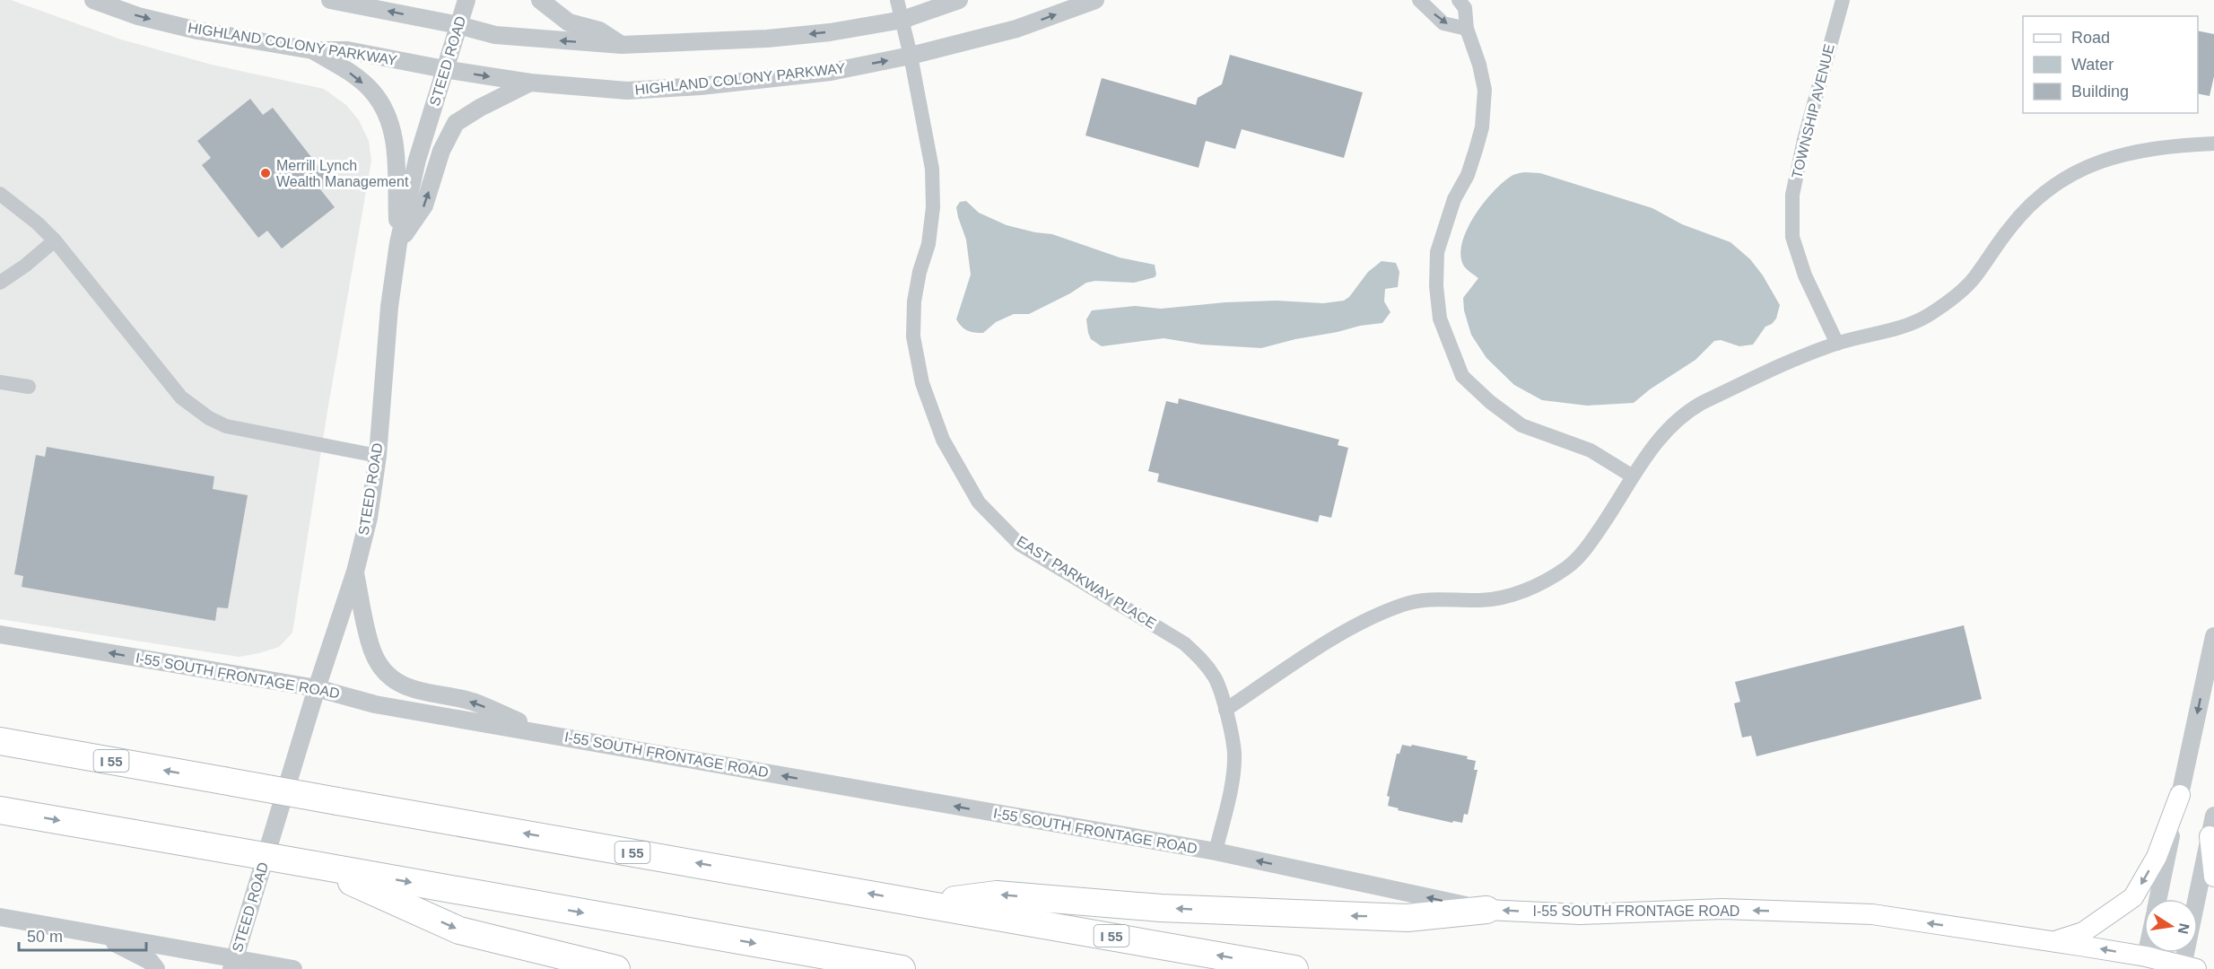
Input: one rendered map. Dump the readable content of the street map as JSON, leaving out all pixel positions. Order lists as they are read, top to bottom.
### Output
{
  "streets": {
    "highway": ["I 55"],
    "main road": ["I-55 SOUTH FRONTAGE ROAD"],
    "street": [
      "HIGHLAND COLONY PARKWAY",
      "STEED ROAD",
      "TOWNSHIP AVENUE",
      "EAST PARKWAY PLACE"
    ]
  },
  "crossings": [
    ["HIGHLAND COLONY PARKWAY", "STEED ROAD"],
    ["HIGHLAND COLONY PARKWAY", "EAST PARKWAY PLACE"],
    ["STEED ROAD", "I-55 SOUTH FRONTAGE ROAD"],
    ["EAST PARKWAY PLACE", "I-55 SOUTH FRONTAGE ROAD"]
  ],
  "one_way": ["I-55 SOUTH FRONTAGE ROAD"],
  "places": ["Merrill Lynch Wealth Management"],
  "legend": ["Road", "Water", "Building"],
  "scale_bar": "50 m",
  "north": "right"
}
